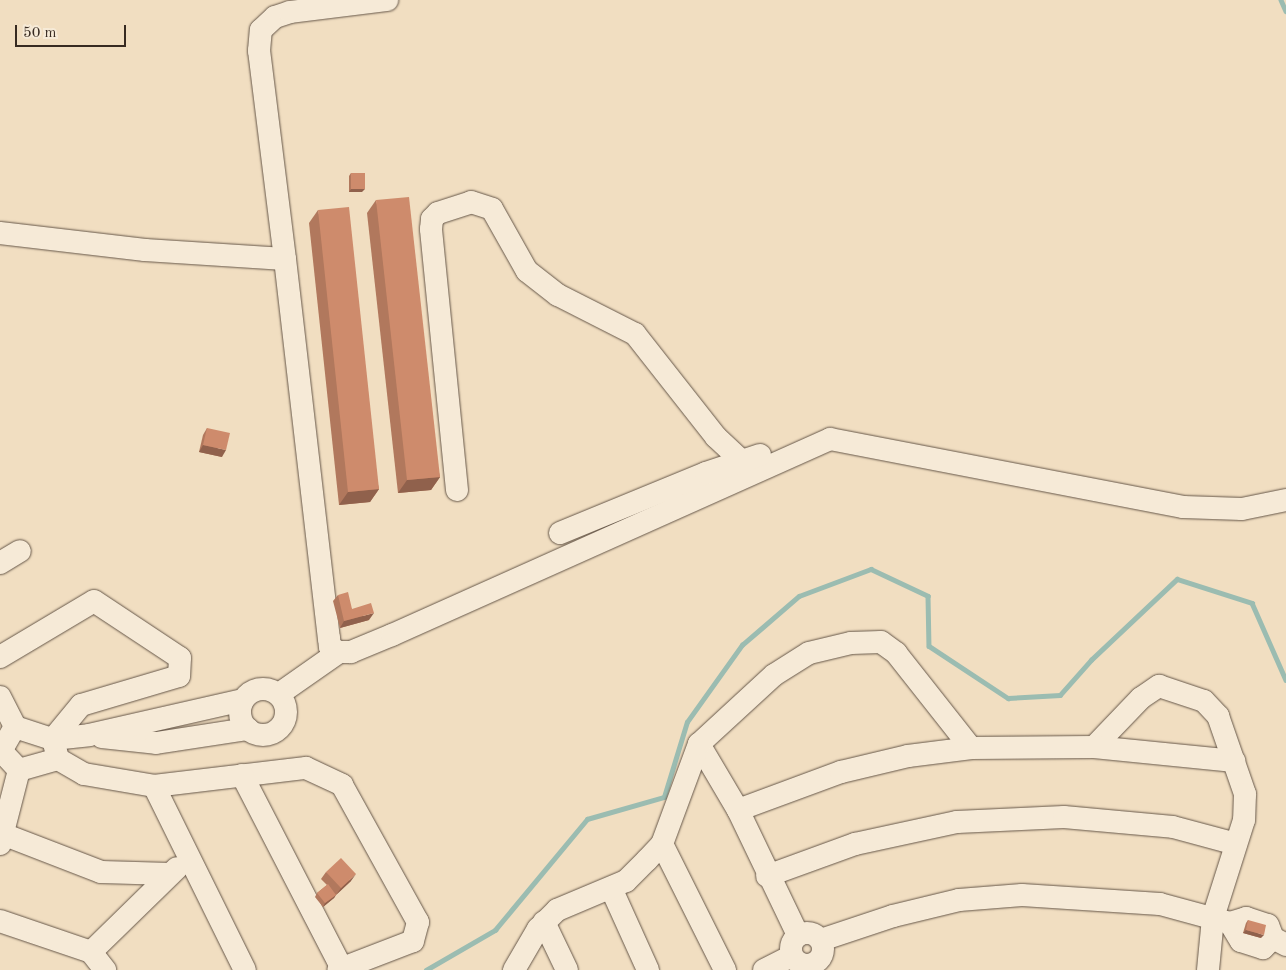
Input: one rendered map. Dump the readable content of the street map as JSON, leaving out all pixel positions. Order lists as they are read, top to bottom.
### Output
{
  "scale_bar": "50 m"
}
